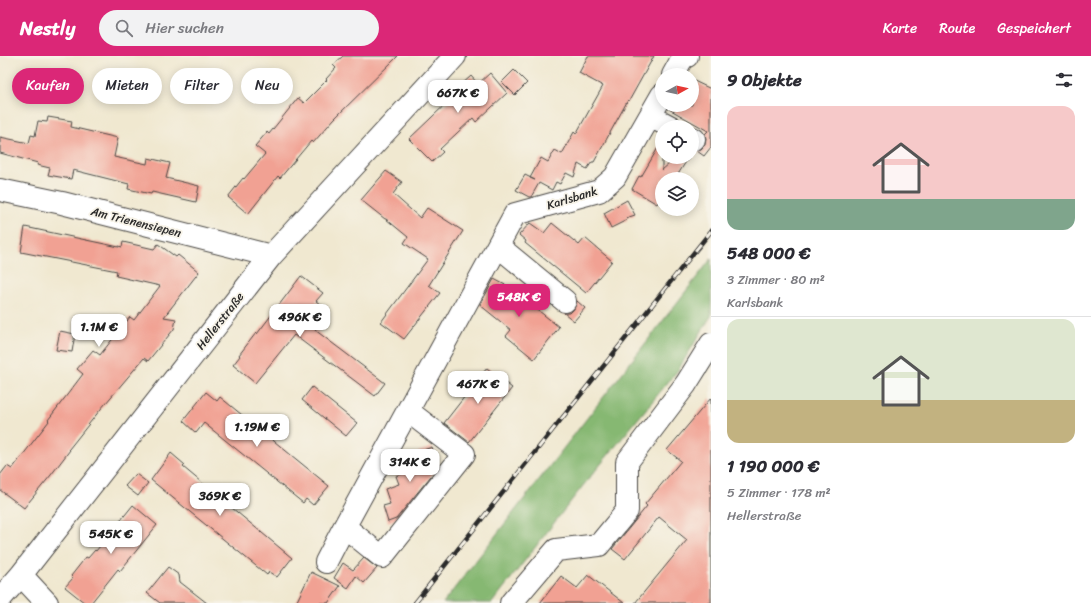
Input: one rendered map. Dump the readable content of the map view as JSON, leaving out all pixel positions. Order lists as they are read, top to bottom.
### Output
{
  "streets": {
    "street": ["Karlsbank", "Am Trienensiepen", "Hellerstraße"]
  },
  "crossings": [
    ["Am Trienensiepen", "Hellerstraße"]
  ],
  "north": "right",
  "page": {
    "header": "Nestly",
    "search": "Hier suchen",
    "nav": ["Karte", "Route", "Gespeichert"],
    "heading": "9 Objekte",
    "chip": [
      "Kaufen",
      "Mieten",
      "Filter",
      "Neu"
    ],
    "price": [
      "667K €",
      "548K €",
      "496K €",
      "1.1M €",
      "467K €",
      "1.19M €",
      "314K €",
      "369K €",
      "545K €"
    ],
    "list": [
      {
        "name": "548 000 €",
        "note": "3 Zimmer · 80 m² · Karlsbank"
      },
      {
        "name": "1 190 000 €",
        "note": "5 Zimmer · 178 m² · Hellerstraße"
      }
    ]
  }
}
